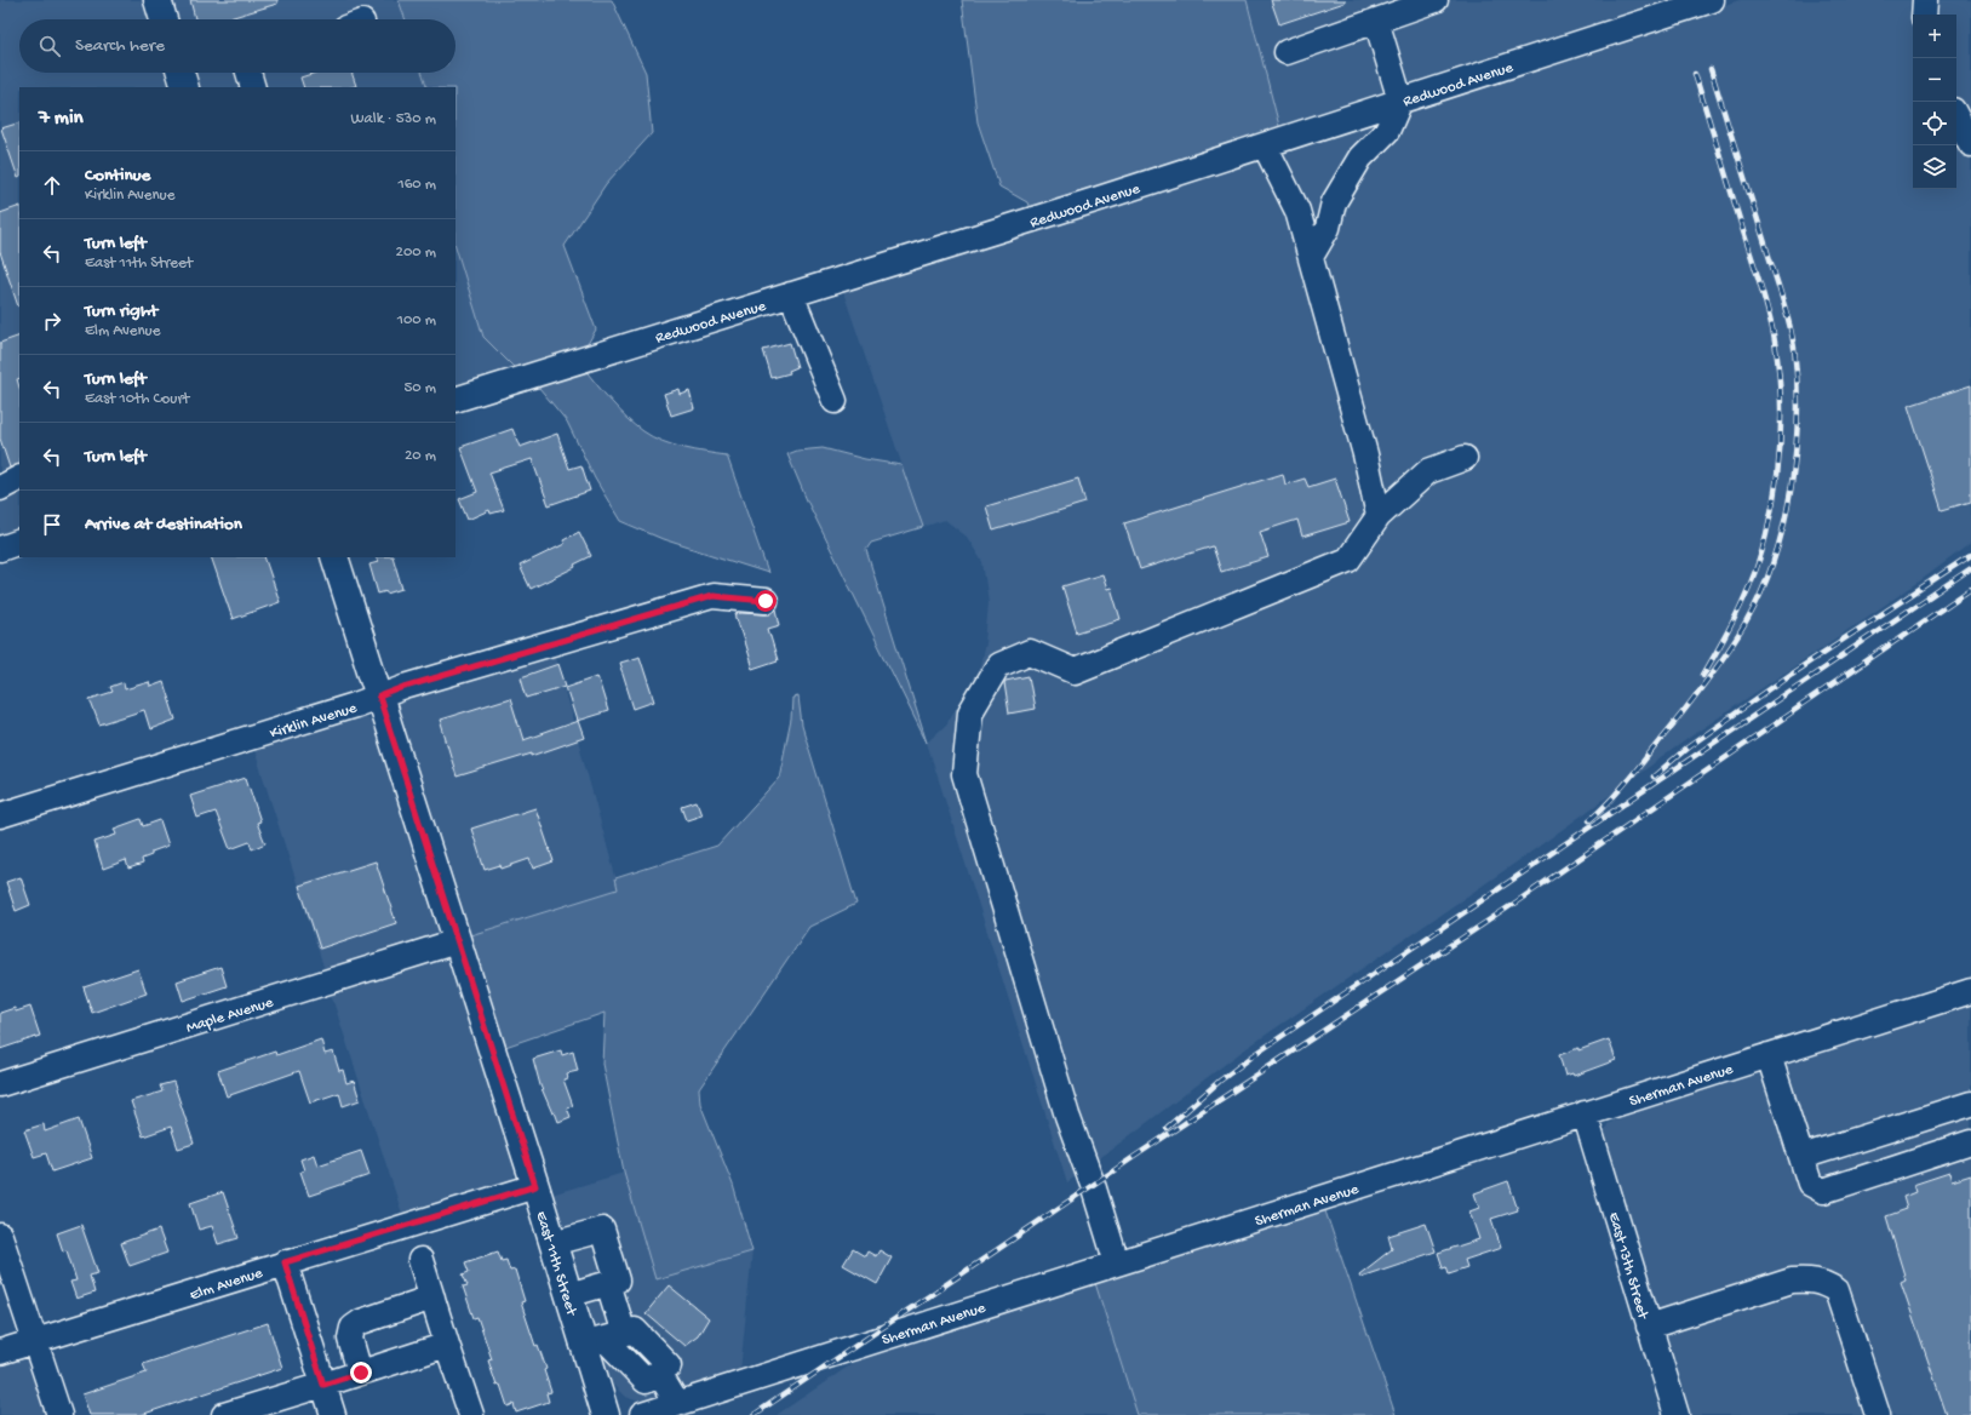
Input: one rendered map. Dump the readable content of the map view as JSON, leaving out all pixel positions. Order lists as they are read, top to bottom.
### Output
{
  "streets": {
    "main road": ["East 11th Street"],
    "street": [
      "Redwood Avenue",
      "Kirklin Avenue",
      "Maple Avenue",
      "Sherman Avenue",
      "East 13th Street",
      "Elm Avenue"
    ]
  },
  "crossings": [
    ["Kirklin Avenue", "East 11th Street"],
    ["Maple Avenue", "East 11th Street"],
    ["Sherman Avenue", "East 13th Street"],
    ["East 11th Street", "Elm Avenue"]
  ],
  "page": {
    "map_buttons": ["+", "−"],
    "search": "Search here",
    "heading": ["7 min", "Walk · 530 m"],
    "list": [
      ["Continue", "Kirklin Avenue", "160 m"],
      ["Turn left", "East 11th Street", "200 m"],
      ["Turn right", "Elm Avenue", "100 m"],
      ["Turn left", "East 10th Court", "50 m"],
      ["Turn left", "20 m"],
      "Arrive at destination"
    ]
  }
}
